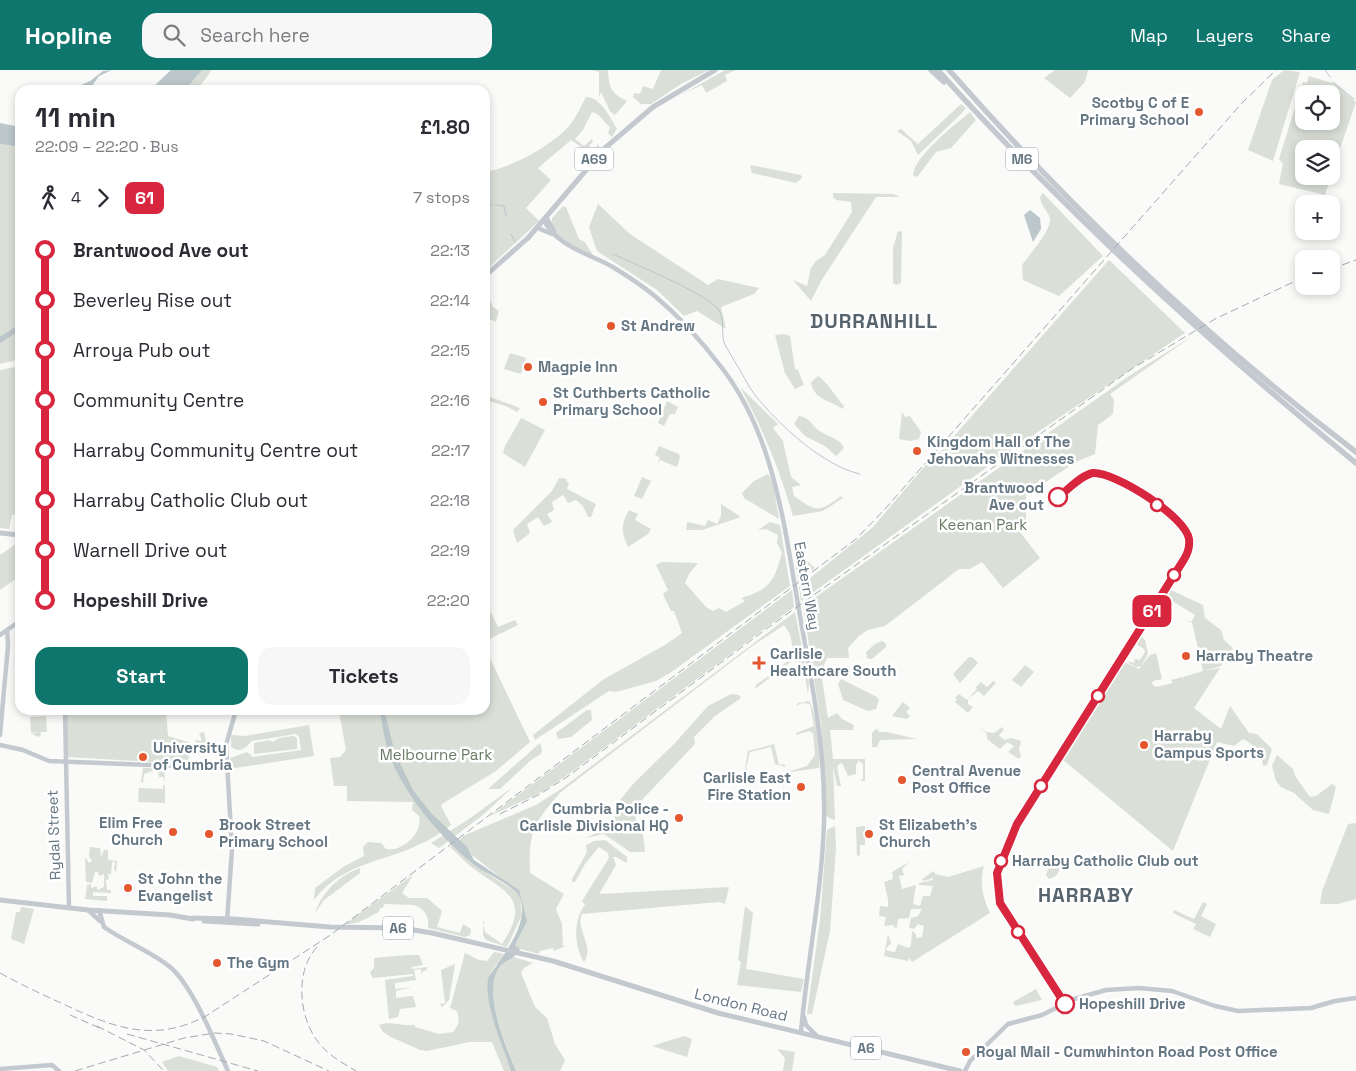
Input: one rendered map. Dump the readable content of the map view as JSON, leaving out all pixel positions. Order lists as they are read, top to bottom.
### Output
{
  "streets": {
    "highway": ["M6"],
    "main road": ["A69", "A6", "London Road"],
    "street": ["Eastern Way", "Rydal Street"]
  },
  "crossings": [
    ["A69", "Eastern Way"],
    ["Eastern Way", "London Road"],
    ["Rydal Street", "A6"],
    ["A6", "London Road"]
  ],
  "districts": ["DURRANHILL", "HARRABY"],
  "parks": ["Keenan Park", "Melbourne Park"],
  "places": {
    "other": [
      "Scotby C of E Primary School",
      "St Andrew",
      "Magpie Inn",
      "St Cuthberts Catholic Primary School",
      "Kingdom Hall of The Jehovahs Witnesses",
      "Brantwood Ave out",
      "Harraby Theatre",
      "Harraby Campus Sports",
      "University of Cumbria",
      "Central Avenue Post Office",
      "Carlisle East Fire Station",
      "Cumbria Police - Carlisle Divisional HQ",
      "Elim Free Church",
      "Brook Street Primary School",
      "St Elizabeth's Church",
      "Harraby Catholic Club out",
      "St John the Evangelist",
      "The Gym",
      "Hopeshill Drive",
      "Royal Mail - Cumwhinton Road Post Office"
    ],
    "health": ["Carlisle Healthcare South"]
  },
  "lines": ["bus line 61"],
  "page": {
    "header": "Hopline",
    "search": "Search here",
    "nav": ["Map", "Layers", "Share"],
    "on_map": "61",
    "map_buttons": ["+", "−"],
    "heading": ["11 min", "22:09 – 22:20 · Bus", "£1.80"],
    "legs": ["4", "61", "7 stops"],
    "list": [
      {
        "name": "Brantwood Ave out",
        "value": "22:13"
      },
      {
        "name": "Beverley Rise out",
        "value": "22:14"
      },
      {
        "name": "Arroya Pub out",
        "value": "22:15"
      },
      {
        "name": "Community Centre",
        "value": "22:16"
      },
      {
        "name": "Harraby Community Centre out",
        "value": "22:17"
      },
      {
        "name": "Harraby Catholic Club out",
        "value": "22:18"
      },
      {
        "name": "Warnell Drive out",
        "value": "22:19"
      },
      {
        "name": "Hopeshill Drive",
        "value": "22:20"
      }
    ],
    "buttons": ["Start", "Tickets"]
  }
}
